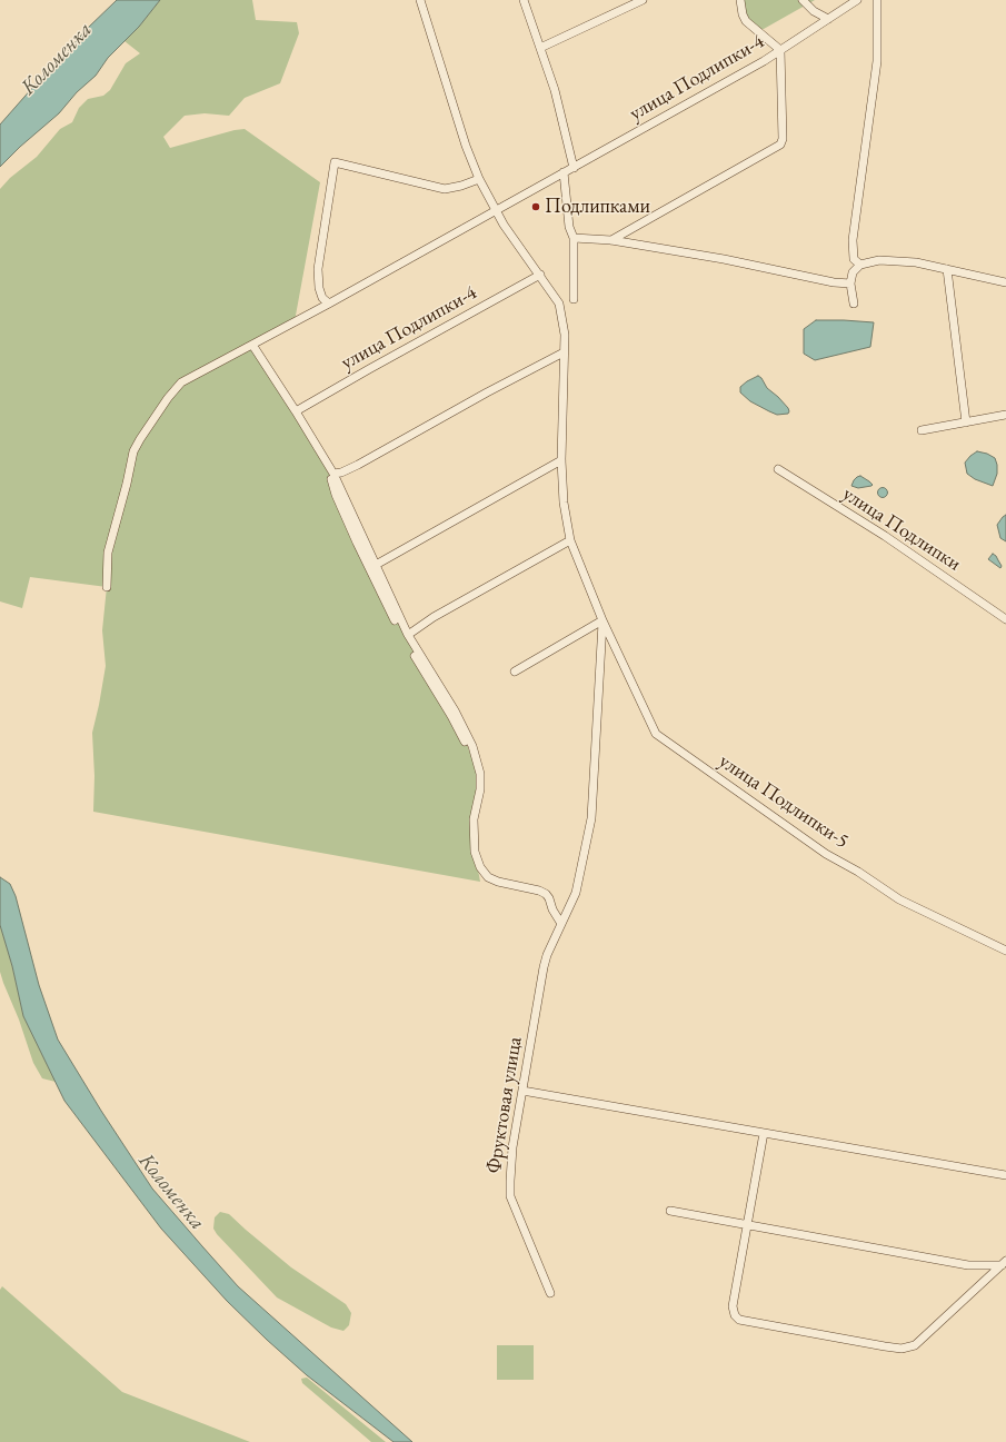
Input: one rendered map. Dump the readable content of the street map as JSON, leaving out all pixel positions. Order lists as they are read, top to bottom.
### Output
{
  "streets": {
    "street": [
      "улица Подлипки-4",
      "улица Подлипки",
      "улица Подлипки-5",
      "Фруктовая улица"
    ]
  },
  "crossings": [
    ["улица Подлипки-5", "Фруктовая улица"]
  ],
  "water": ["Коломенка"],
  "places": ["Подлипками"]
}
